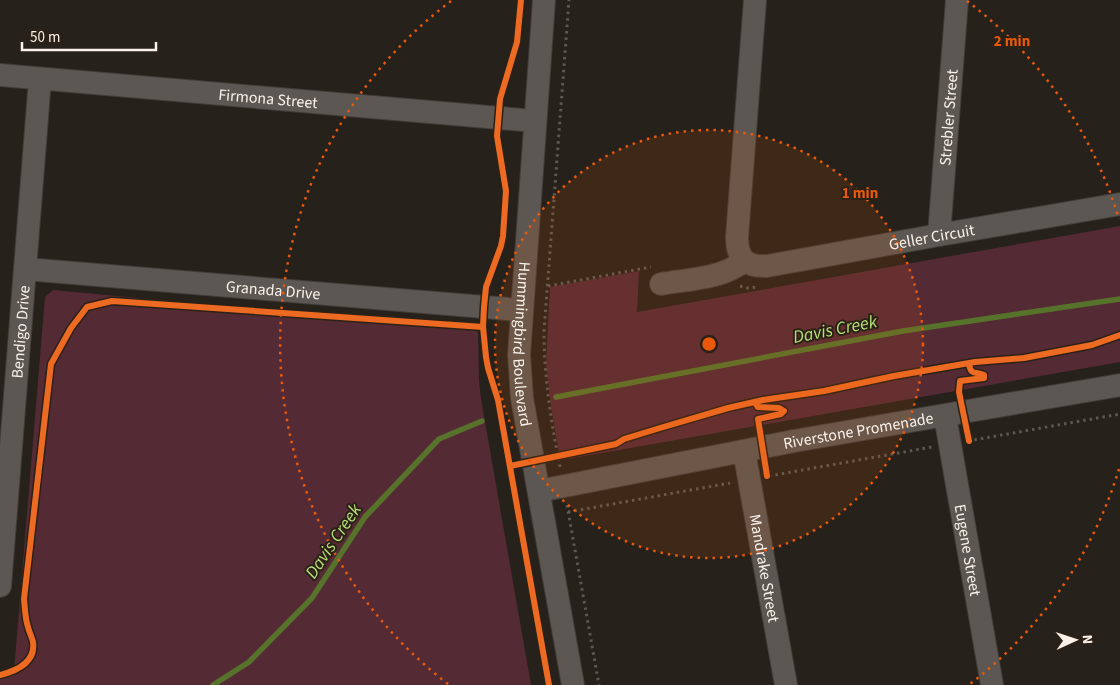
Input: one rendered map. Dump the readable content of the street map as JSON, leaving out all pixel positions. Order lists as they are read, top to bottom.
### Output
{
  "streets": {
    "street": [
      "Firmona Street",
      "Strebler Street",
      "Geller Circuit",
      "Granada Drive",
      "Bendigo Drive",
      "Hummingbird Boulevard",
      "Riverstone Promenade",
      "Eugene Street",
      "Mandrake Street"
    ]
  },
  "crossings": [
    ["Firmona Street", "Bendigo Drive"],
    ["Firmona Street", "Hummingbird Boulevard"],
    ["Strebler Street", "Geller Circuit"],
    ["Granada Drive", "Bendigo Drive"],
    ["Granada Drive", "Hummingbird Boulevard"],
    ["Hummingbird Boulevard", "Riverstone Promenade"],
    ["Riverstone Promenade", "Eugene Street"],
    ["Riverstone Promenade", "Mandrake Street"]
  ],
  "water": ["Davis Creek"],
  "scale_bar": "50 m",
  "north": "right",
  "rings": ["2 min", "1 min"]
}
